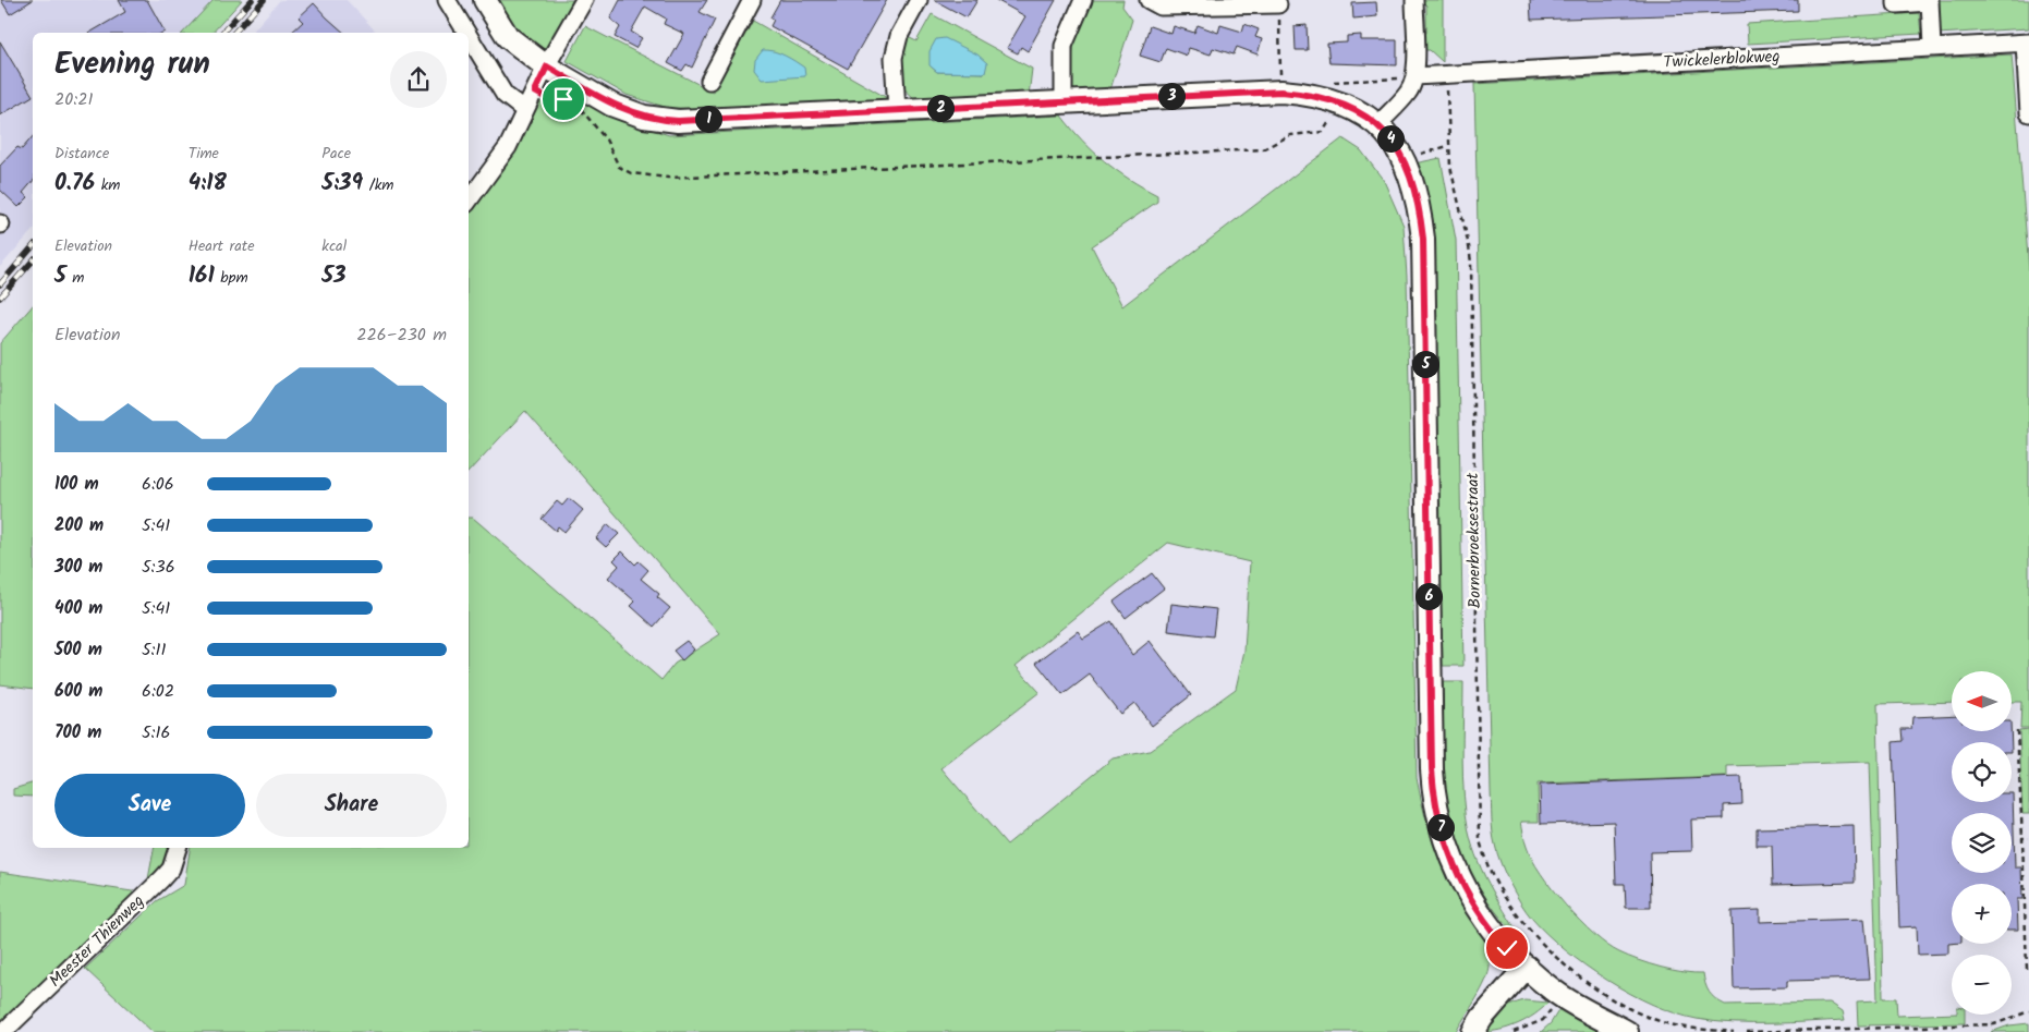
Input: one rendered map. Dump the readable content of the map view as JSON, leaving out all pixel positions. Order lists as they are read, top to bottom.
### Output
{
  "streets": {
    "street": ["Twickelerblokweg", "Meester Thienweg"],
    "path": ["Bornerbroeksestraat"]
  },
  "crossings": [
    ["Twickelerblokweg", "Bornerbroeksestraat"]
  ],
  "north": "left",
  "page": {
    "heading": ["Evening run", "20:21"],
    "pins": [
      "3",
      "2",
      "1",
      "4",
      "5",
      "6",
      "7"
    ],
    "stats": [
      ["Distance", "0.76 km"],
      ["Time", "4:18"],
      ["Pace", "5:39 /km"],
      ["Elevation", "5 m"],
      ["Heart rate", "161 bpm"],
      ["kcal", "53"]
    ],
    "chart": ["Elevation", "226–230 m"],
    "list": [
      {
        "name": "100 m",
        "note": "6:06"
      },
      {
        "name": "200 m",
        "note": "5:41"
      },
      {
        "name": "300 m",
        "note": "5:36"
      },
      {
        "name": "400 m",
        "note": "5:41"
      },
      {
        "name": "500 m",
        "note": "5:11"
      },
      {
        "name": "600 m",
        "note": "6:02"
      },
      {
        "name": "700 m",
        "note": "5:16"
      }
    ],
    "map_buttons": ["+", "−"],
    "buttons": ["Save", "Share"]
  }
}
